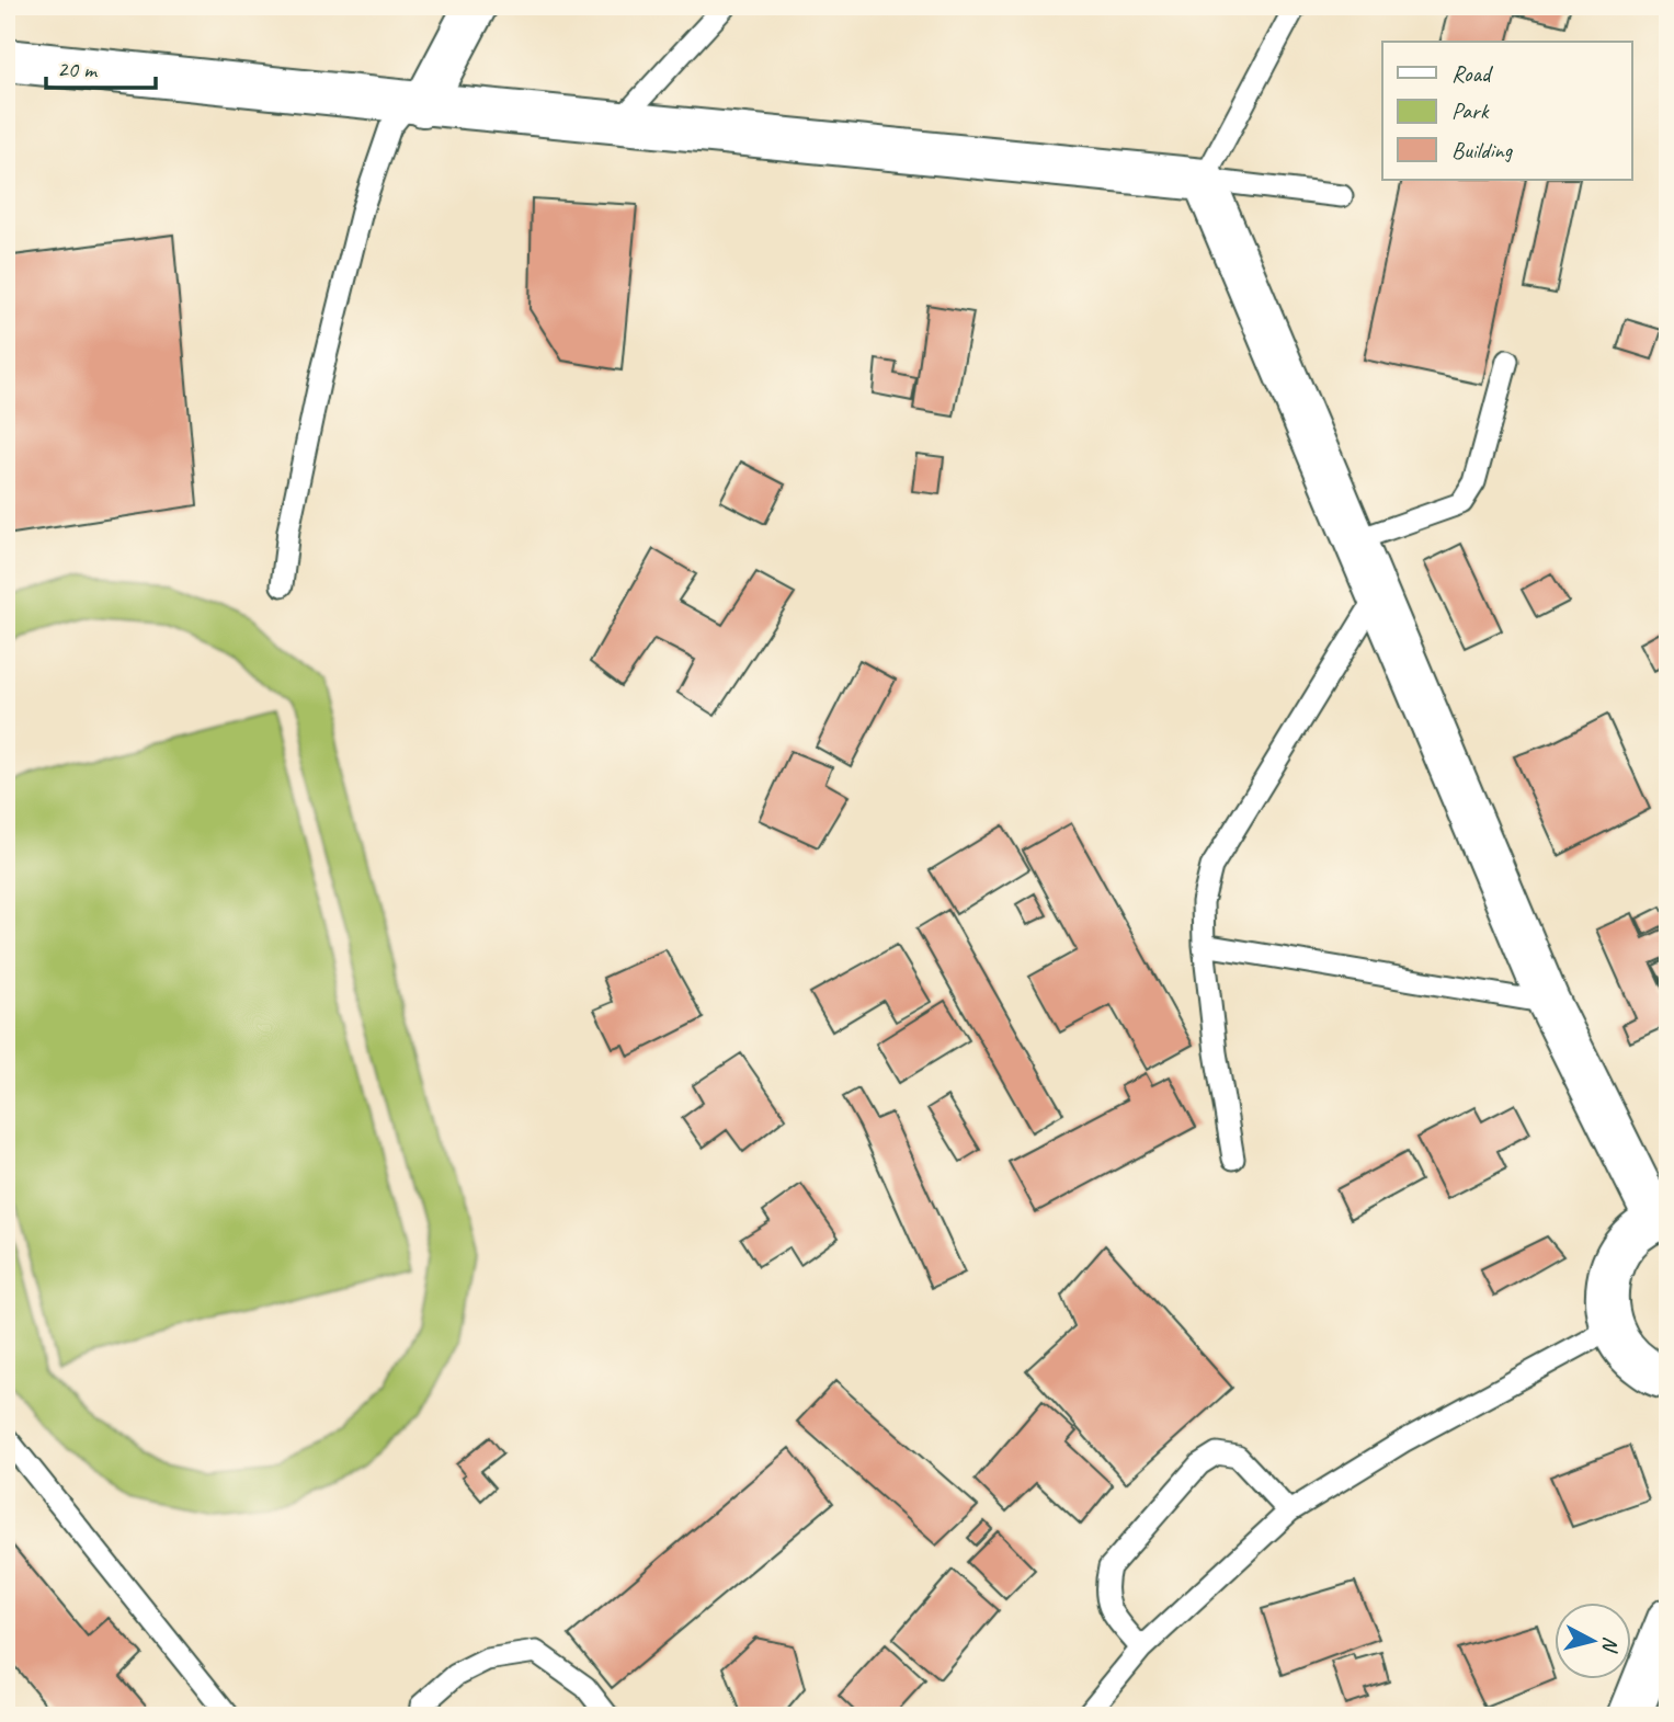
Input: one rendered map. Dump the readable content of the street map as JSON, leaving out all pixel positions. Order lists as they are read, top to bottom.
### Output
{
  "legend": ["Road", "Park", "Building"],
  "scale_bar": "20 m",
  "north": "right"
}
